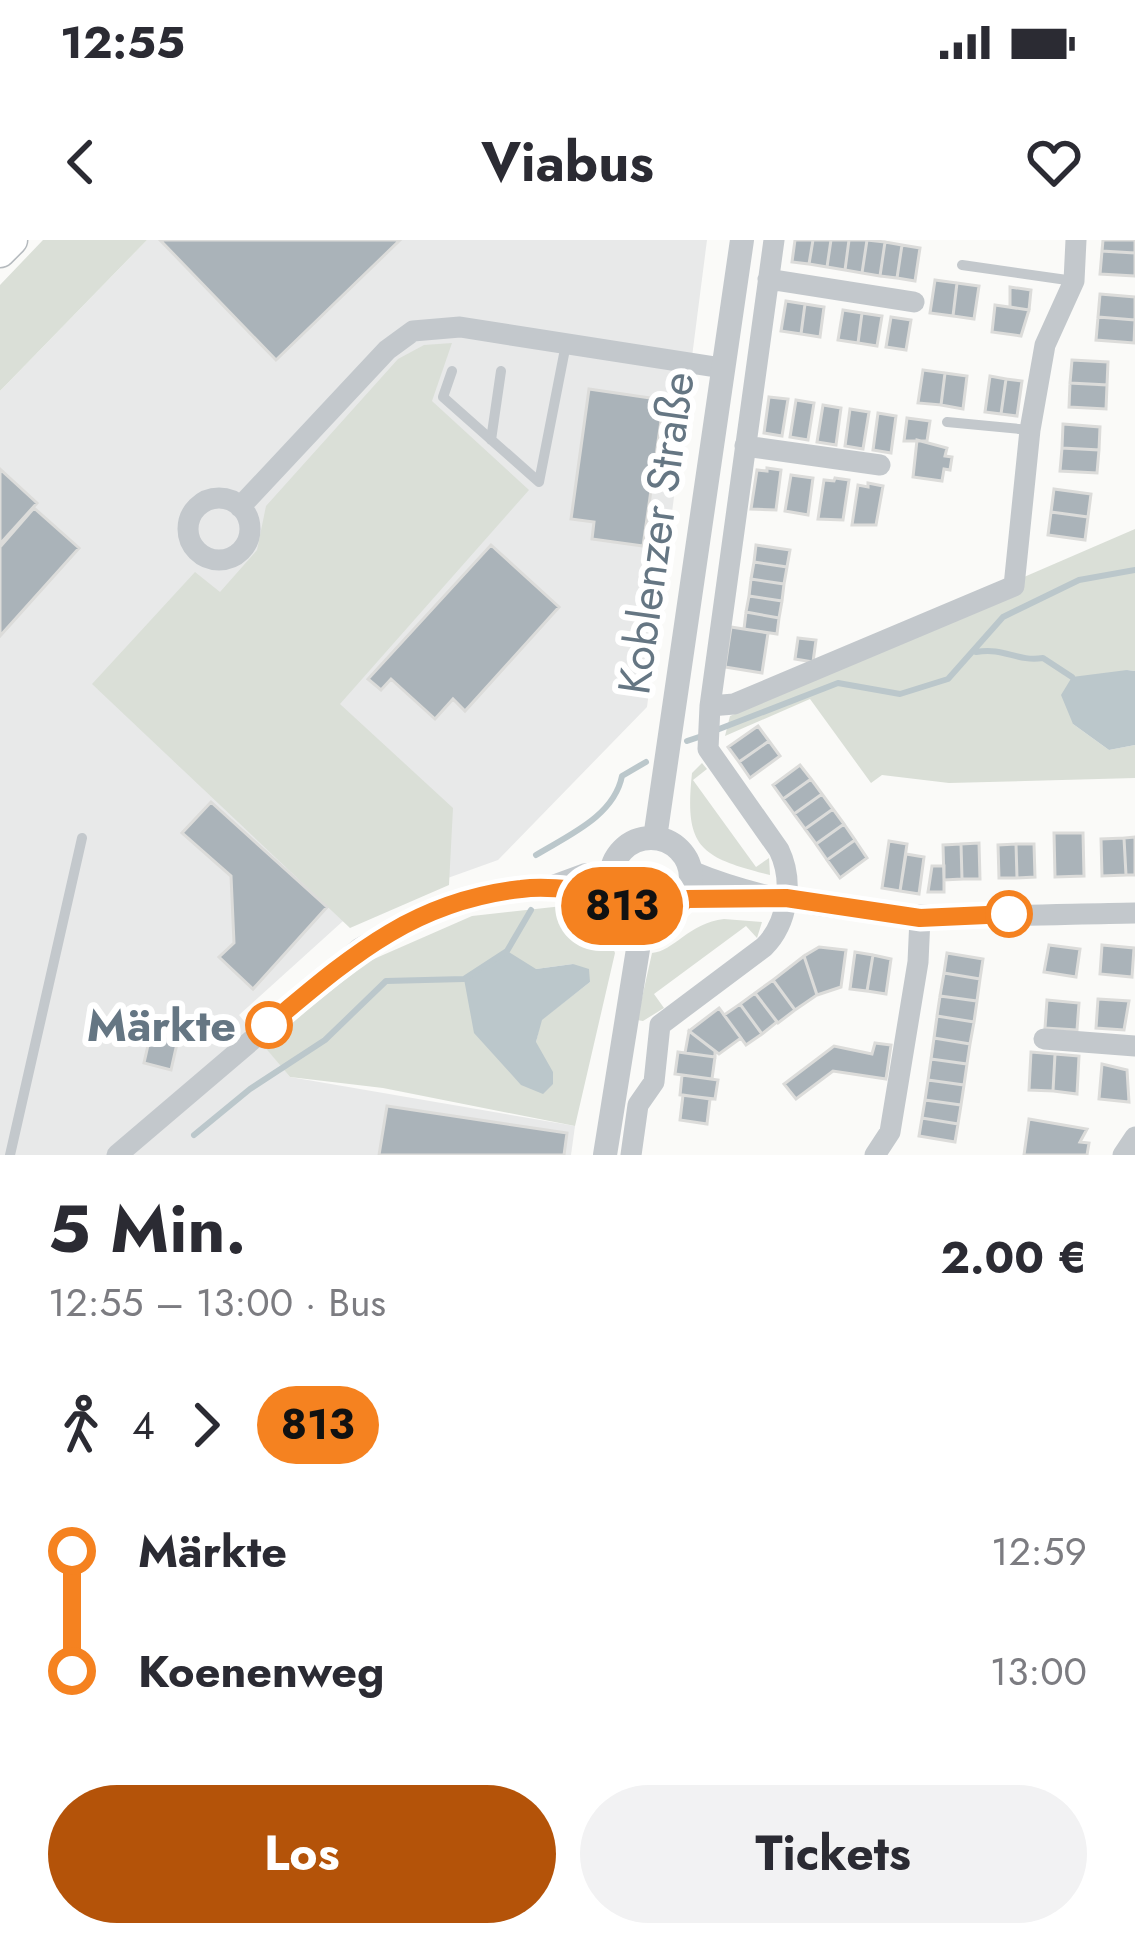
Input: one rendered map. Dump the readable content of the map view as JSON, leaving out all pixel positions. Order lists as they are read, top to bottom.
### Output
{
  "streets": {
    "street": ["Koblenzer Straße"]
  },
  "places": ["Märkte"],
  "lines": ["bus line 813"],
  "page": {
    "status": "12:55",
    "header": "Viabus",
    "on_map": "813",
    "heading": ["5 Min.", "12:55 – 13:00 · Bus", "2.00 €"],
    "legs": ["4", "813"],
    "list": [
      {
        "name": "Märkte",
        "value": "12:59"
      },
      {
        "name": "Koenenweg",
        "value": "13:00"
      }
    ],
    "buttons": ["Los", "Tickets"]
  }
}
